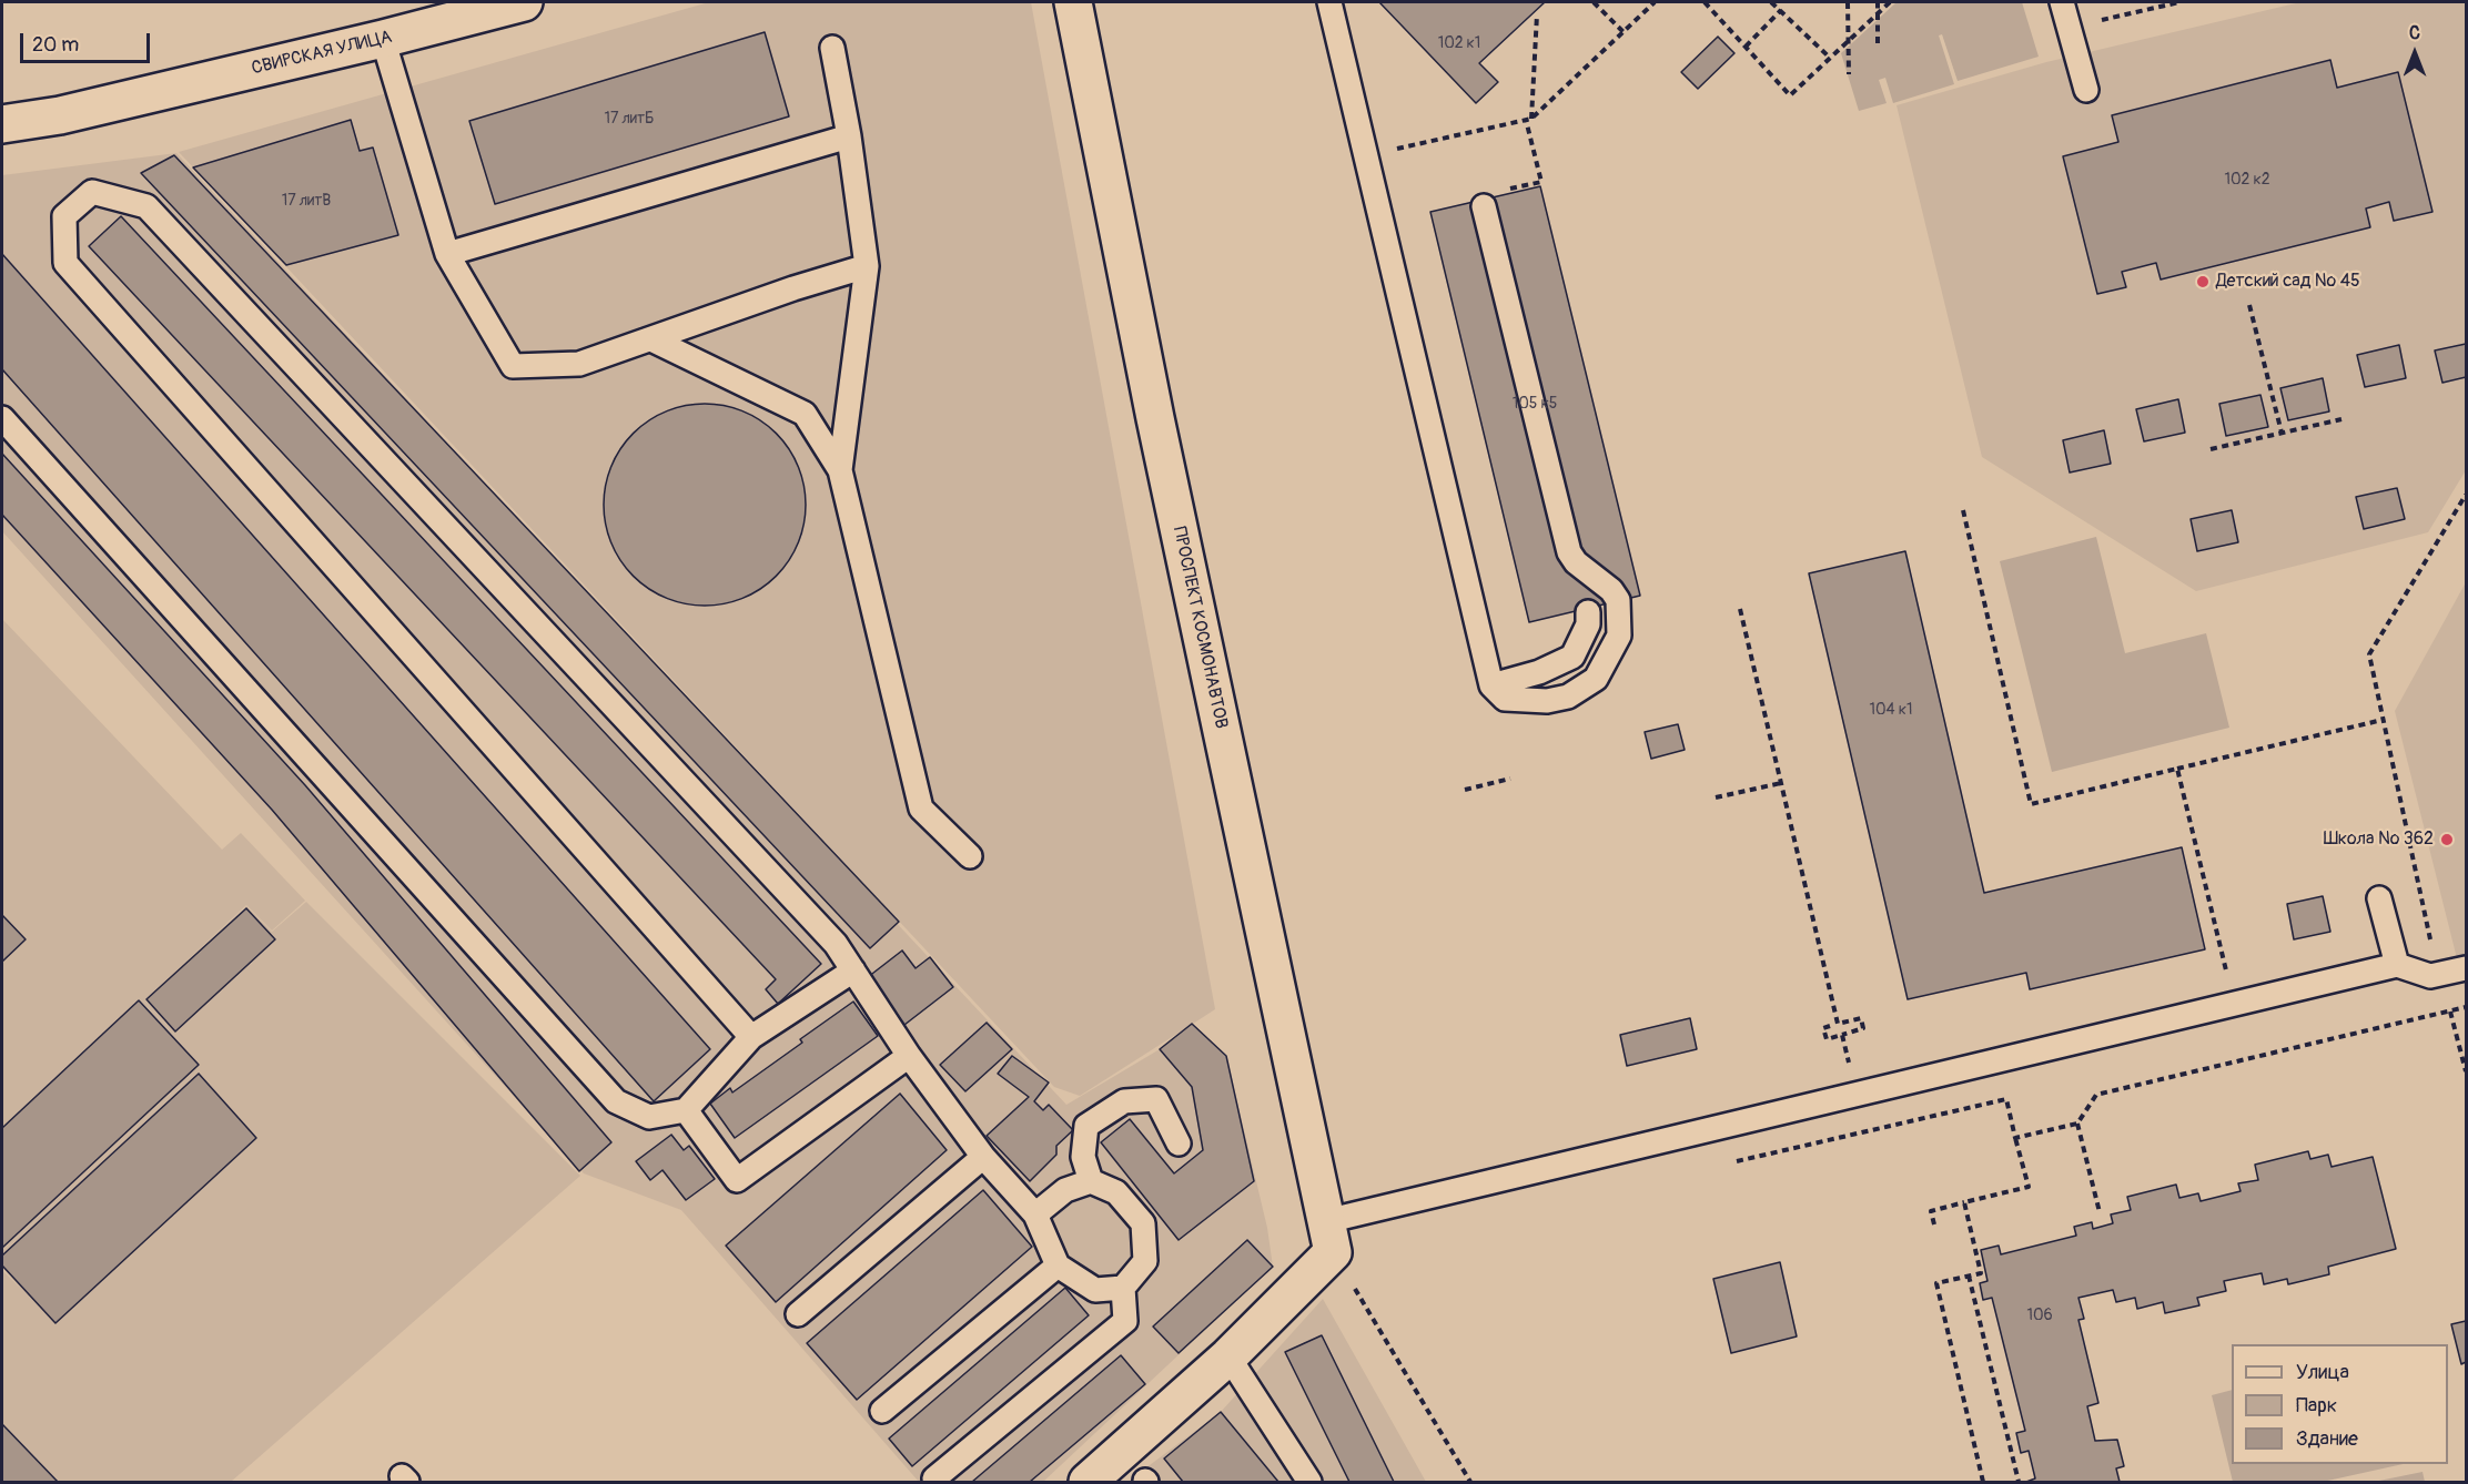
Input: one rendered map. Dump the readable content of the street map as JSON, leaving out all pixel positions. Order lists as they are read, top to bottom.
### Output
{
  "streets": {
    "street": ["СВИРСКАЯ УЛИЦА", "ПРОСПЕКТ КОСМОНАВТОВ"]
  },
  "places": ["Детский сад № 45", "Школа № 362"],
  "house_numbers": [
    "102 к1",
    "17 литБ",
    "102 к2",
    "17 литВ",
    "105 к5",
    "104 к1",
    "106"
  ],
  "legend": ["Улица", "Парк", "Здание"],
  "scale_bar": "20 m",
  "north": "top"
}
